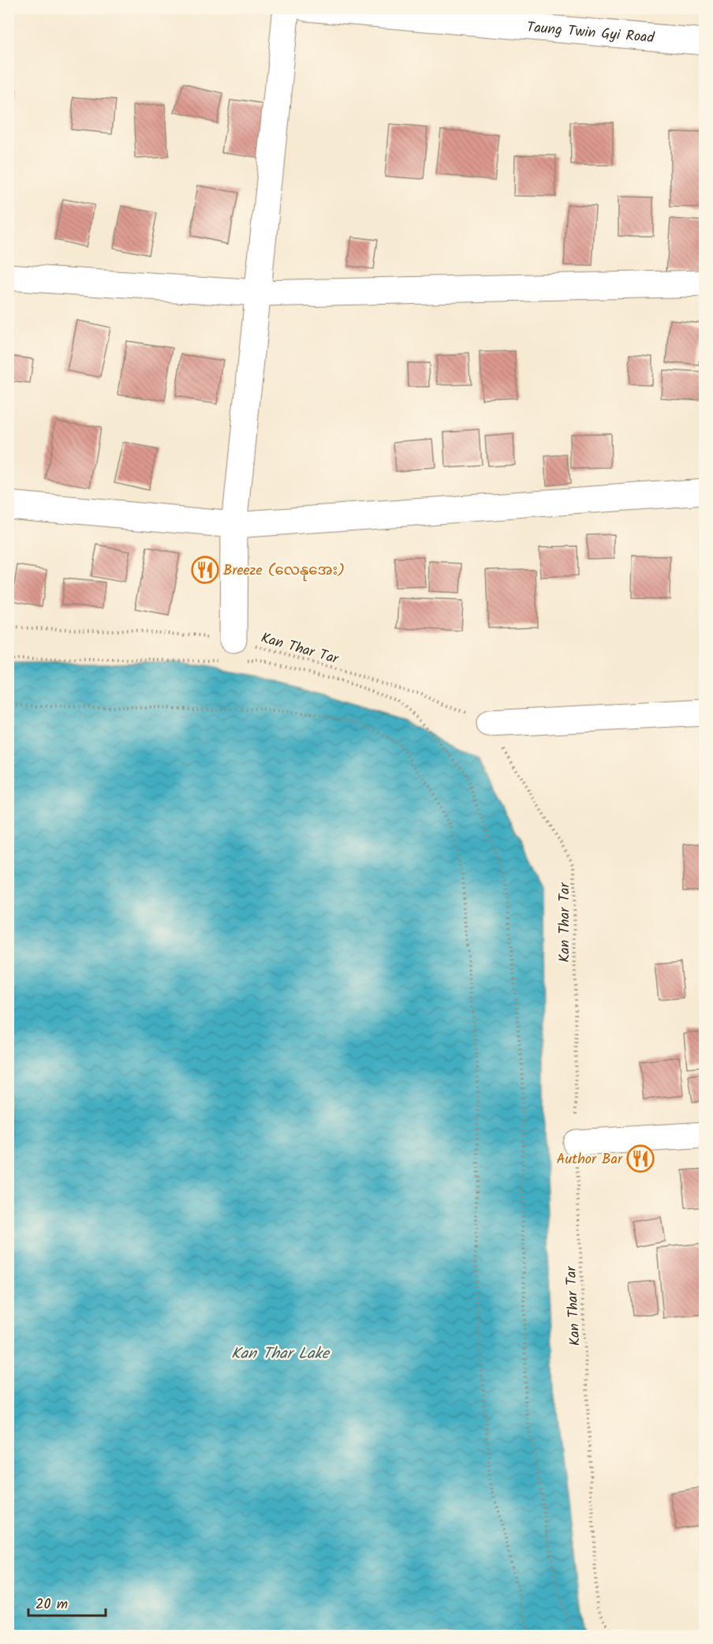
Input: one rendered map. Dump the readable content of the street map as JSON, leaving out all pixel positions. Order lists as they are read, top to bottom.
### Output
{
  "streets": {
    "main road": ["Taung Twin Gyi Road"],
    "path": ["Kan Thar Tar"]
  },
  "water": ["Kan Thar Lake"],
  "places": {
    "restaurant": ["Breeze (လေနုအေး)", "Author Bar"]
  },
  "scale_bar": "20 m"
}
